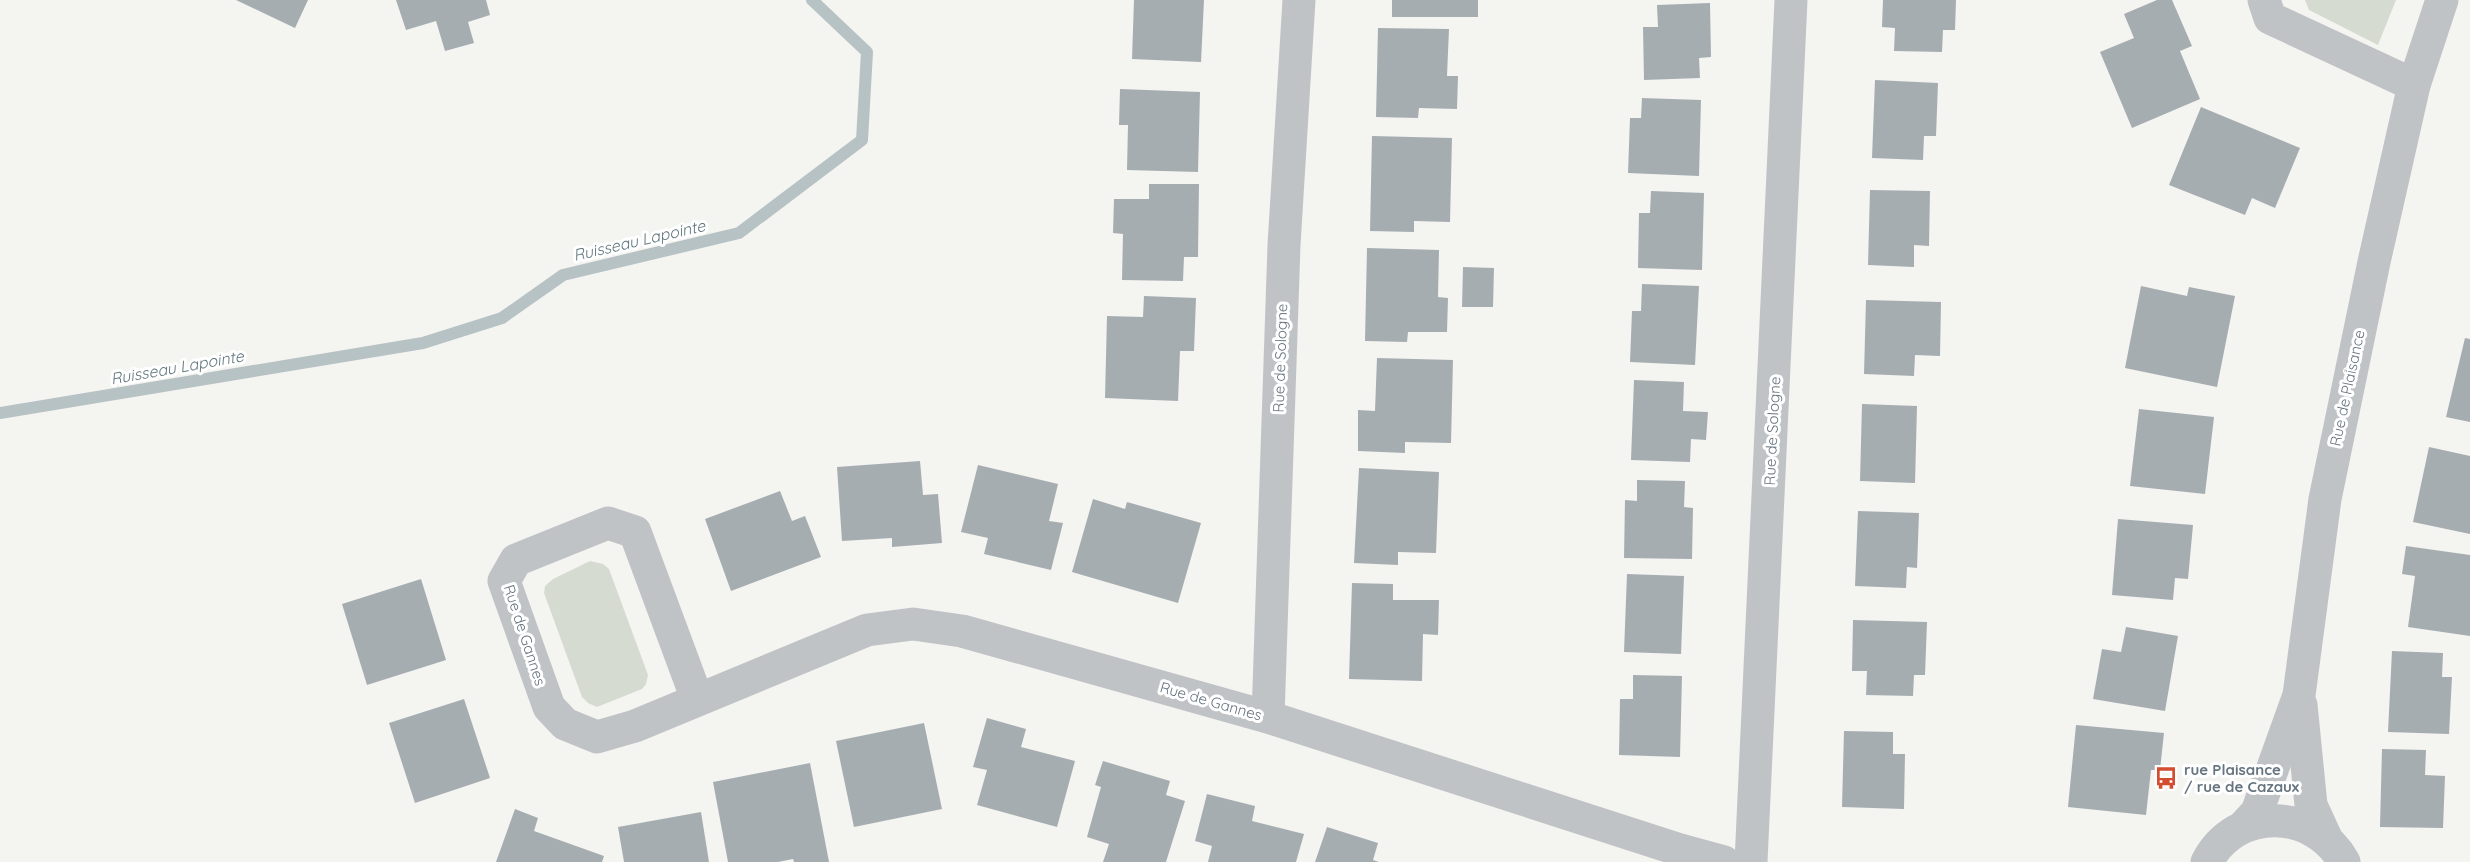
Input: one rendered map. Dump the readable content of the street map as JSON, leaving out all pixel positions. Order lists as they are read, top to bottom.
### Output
{
  "streets": {
    "street": ["Rue de Sologne", "Rue de Plaisance", "Rue de Gannes"]
  },
  "crossings": [
    ["Rue de Sologne", "Rue de Gannes"]
  ],
  "water": ["Ruisseau Lapointe"],
  "places": {
    "bus stop": ["rue Plaisance / rue de Cazaux"]
  }
}
